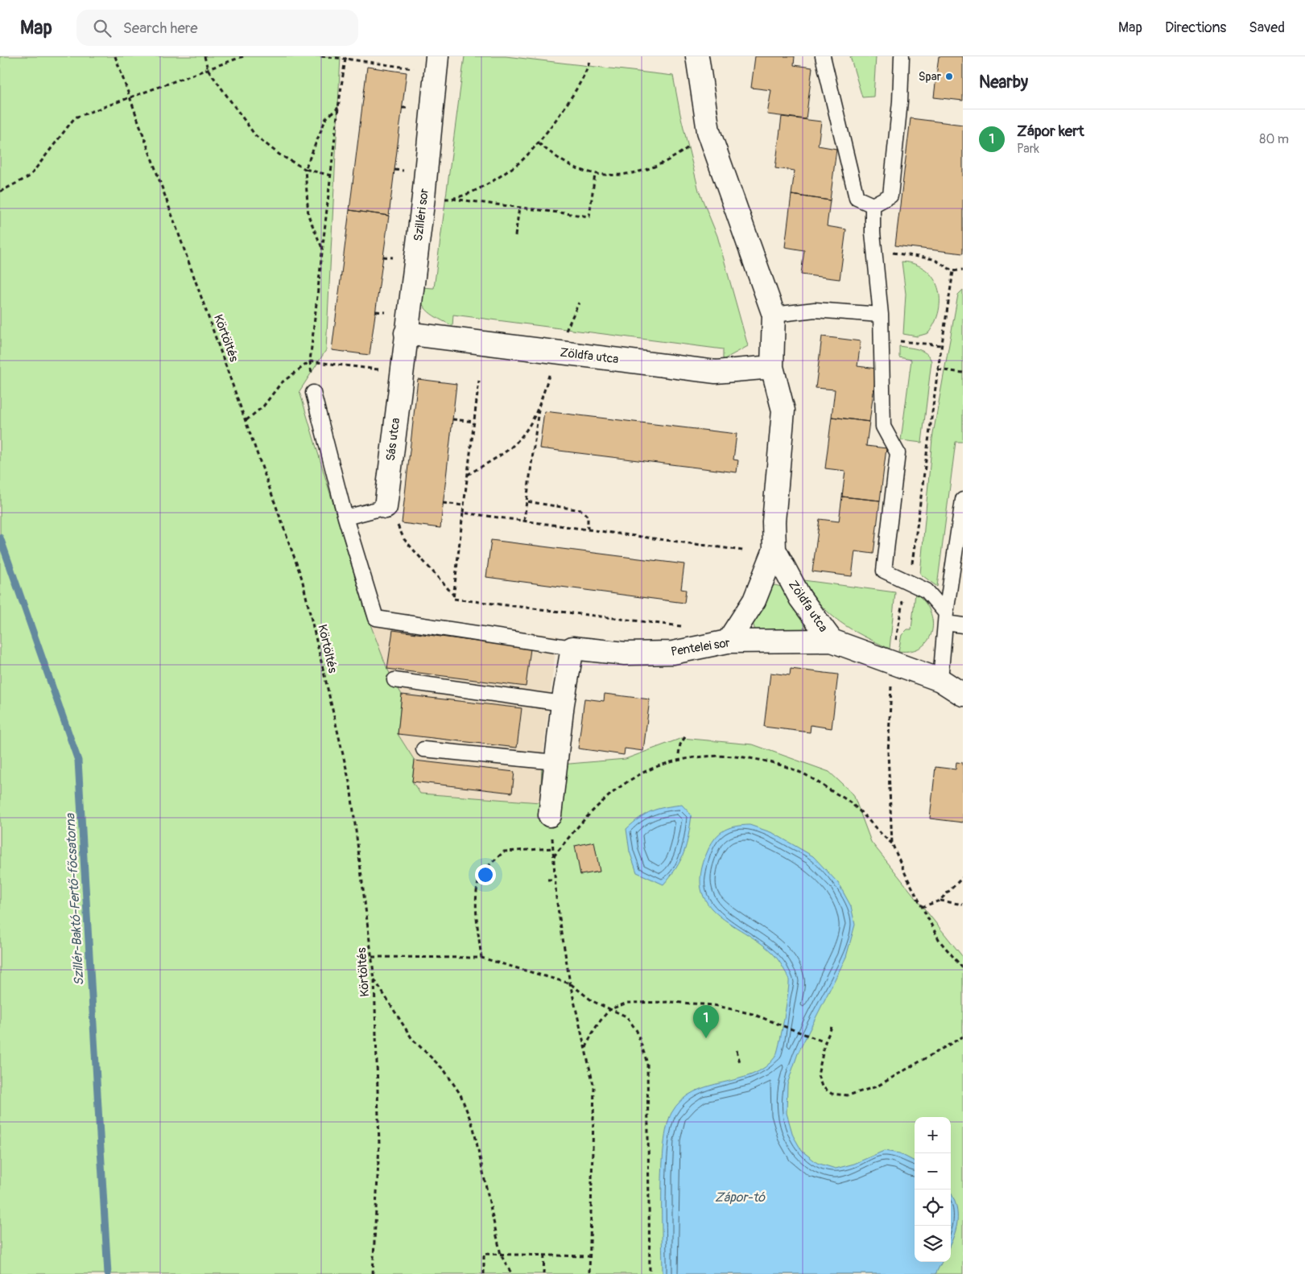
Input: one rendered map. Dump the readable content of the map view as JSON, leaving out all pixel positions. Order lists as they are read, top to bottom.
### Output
{
  "streets": {
    "street": [
      "Szilléri sor",
      "Zöldfa utca",
      "Sás utca",
      "Pentelei sor"
    ],
    "path": ["Körtöltés"]
  },
  "crossings": [
    ["Szilléri sor", "Zöldfa utca"],
    ["Szilléri sor", "Sás utca"],
    ["Zöldfa utca", "Pentelei sor"]
  ],
  "water": ["Szillér-Baktó-Fertő-főcsatorna", "Zápor-tó"],
  "places": ["Spar"],
  "page": {
    "header": "Map",
    "search": "Search here",
    "nav": ["Map", "Directions", "Saved"],
    "heading": "Nearby",
    "list": [
      {
        "mark": "1",
        "name": "Zápor kert",
        "note": "Park",
        "value": "80 m"
      }
    ],
    "pins": "1",
    "map_buttons": ["+", "−"]
  }
}
